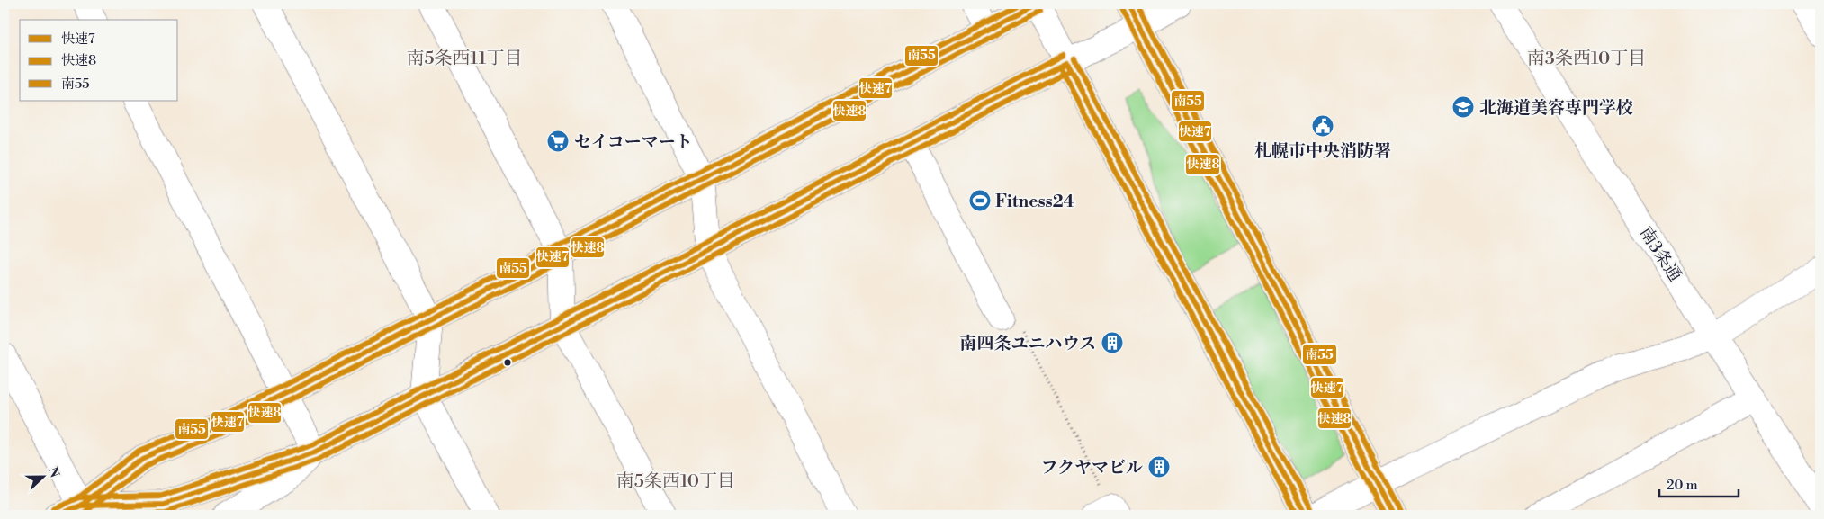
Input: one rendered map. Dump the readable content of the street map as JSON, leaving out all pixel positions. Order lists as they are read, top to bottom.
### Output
{
  "streets": {
    "main road": ["南3条通"]
  },
  "districts": ["南5条西11丁目", "南3条西10丁目", "南5条西10丁目"],
  "places": {
    "school or university": ["北海道美容専門学校"],
    "public building": ["札幌市中央消防署"],
    "supermarket": ["セイコーマート"],
    "sports": ["Fitness24"],
    "building": ["南四条ユニハウス", "フクヤマビル"]
  },
  "lines": ["transit line 快速7", "transit line 南55", "transit line 快速8"],
  "legend": ["快速7", "快速8", "南55"],
  "scale_bar": "20 m",
  "north": "right"
}
